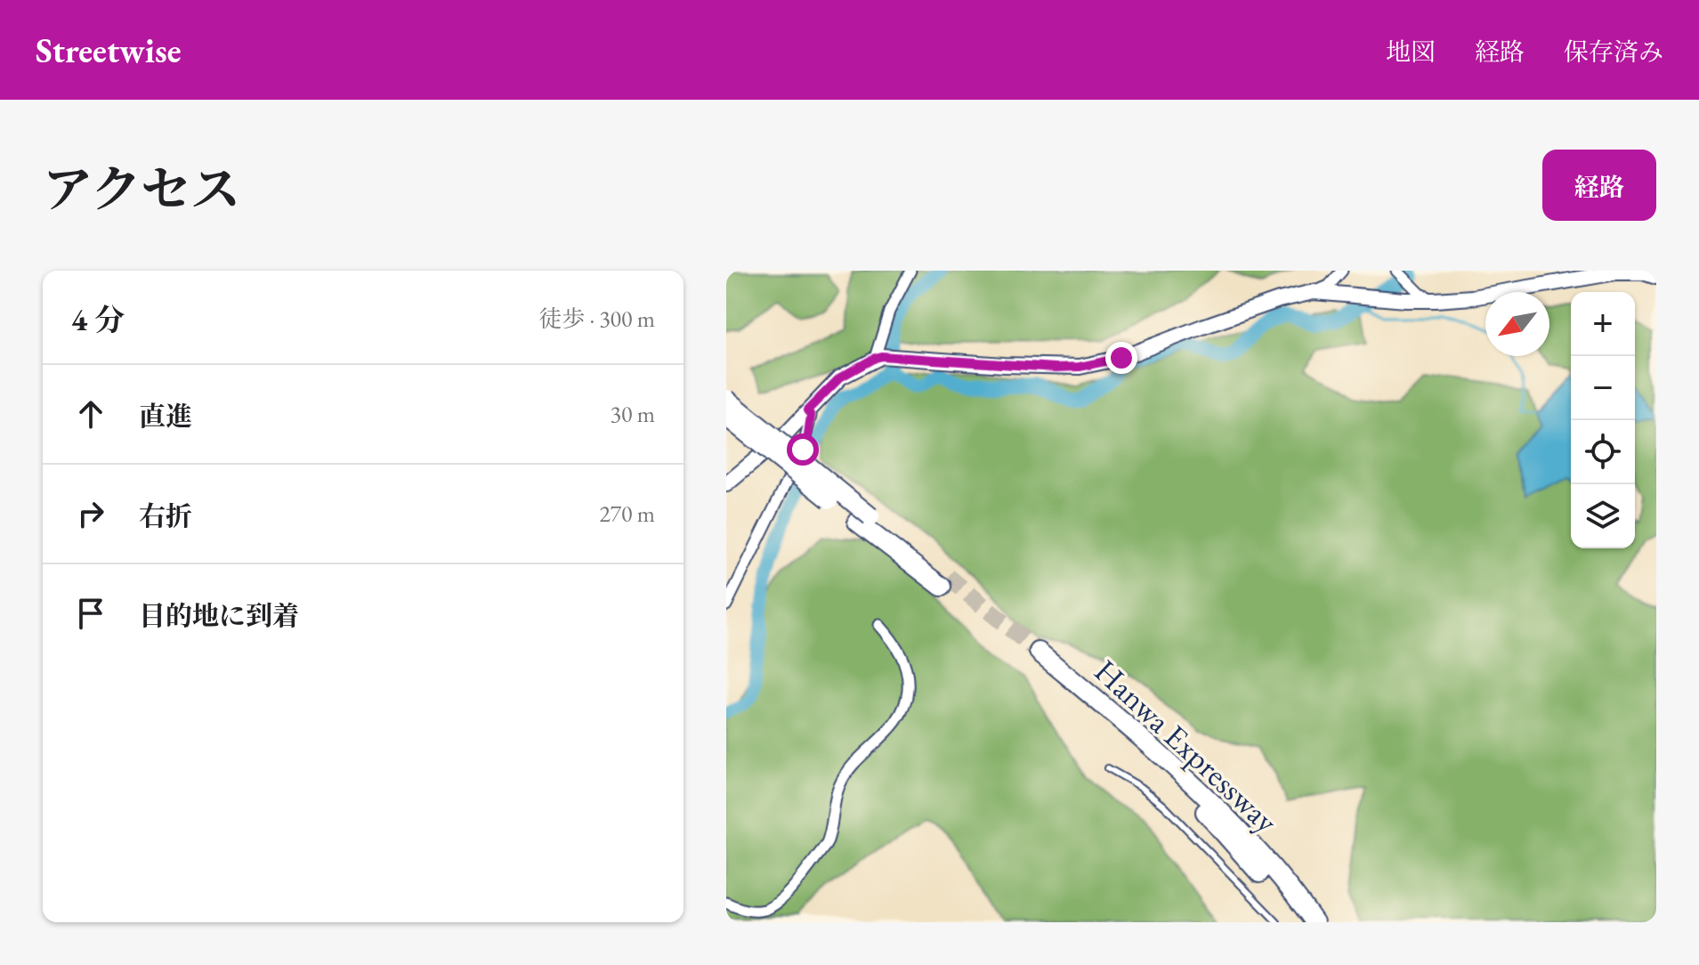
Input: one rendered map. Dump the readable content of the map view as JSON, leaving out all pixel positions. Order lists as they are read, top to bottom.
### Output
{
  "streets": {
    "highway": ["Hanwa Expressway"]
  },
  "north": "bottom left",
  "page": {
    "header": "Streetwise",
    "nav": ["地図", "経路", "保存済み"],
    "title": "アクセス",
    "buttons": "経路",
    "heading": ["4 分", "徒歩 · 300 m"],
    "map_buttons": ["+", "−"],
    "list": [
      ["直進", "30 m"],
      ["右折", "270 m"],
      "目的地に到着"
    ]
  }
}
